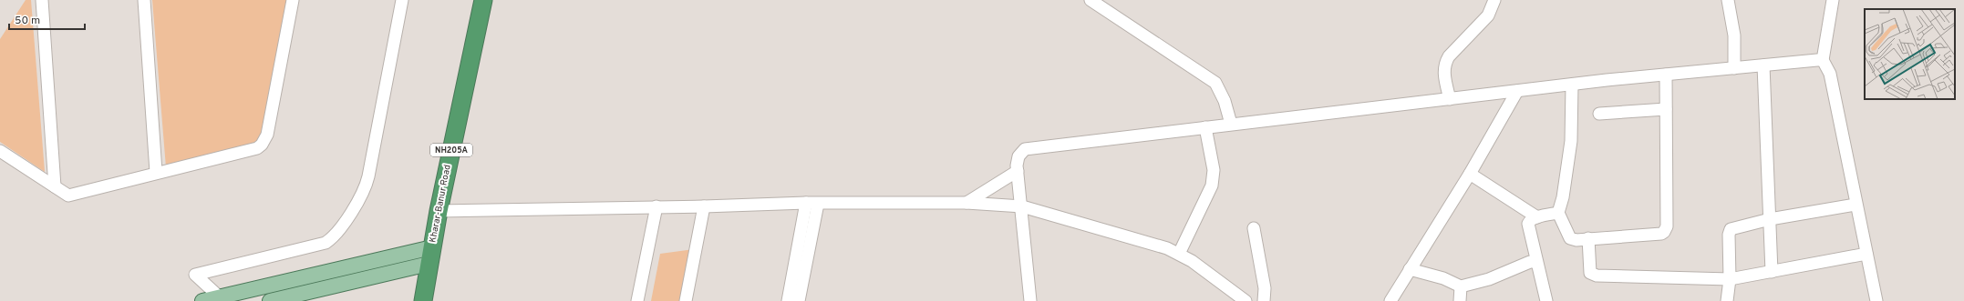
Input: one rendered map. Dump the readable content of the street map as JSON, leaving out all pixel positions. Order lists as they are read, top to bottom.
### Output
{
  "streets": {
    "highway": ["NH205A", "Kharar-Banur Road"]
  },
  "scale_bar": "50 m"
}
